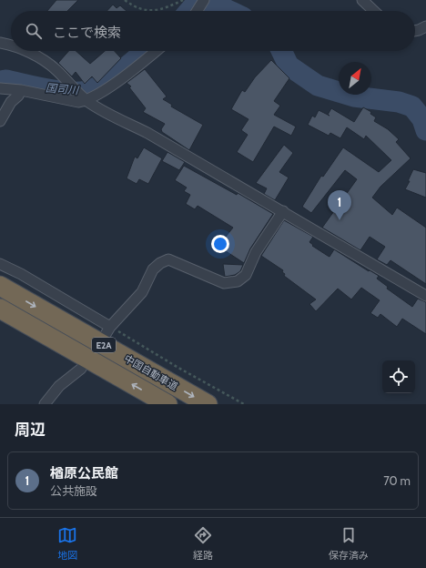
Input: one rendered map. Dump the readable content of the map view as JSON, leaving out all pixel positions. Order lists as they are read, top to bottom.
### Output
{
  "streets": {
    "highway": ["E2A", "中国自動車道"]
  },
  "water": ["国司川"],
  "north": "top right",
  "page": {
    "search": "ここで検索",
    "pins": "1",
    "heading": "周辺",
    "list": [
      {
        "mark": "1",
        "name": "楢原公民館",
        "note": "公共施設",
        "value": "70 m"
      }
    ],
    "nav": ["地図", "経路", "保存済み"]
  }
}
